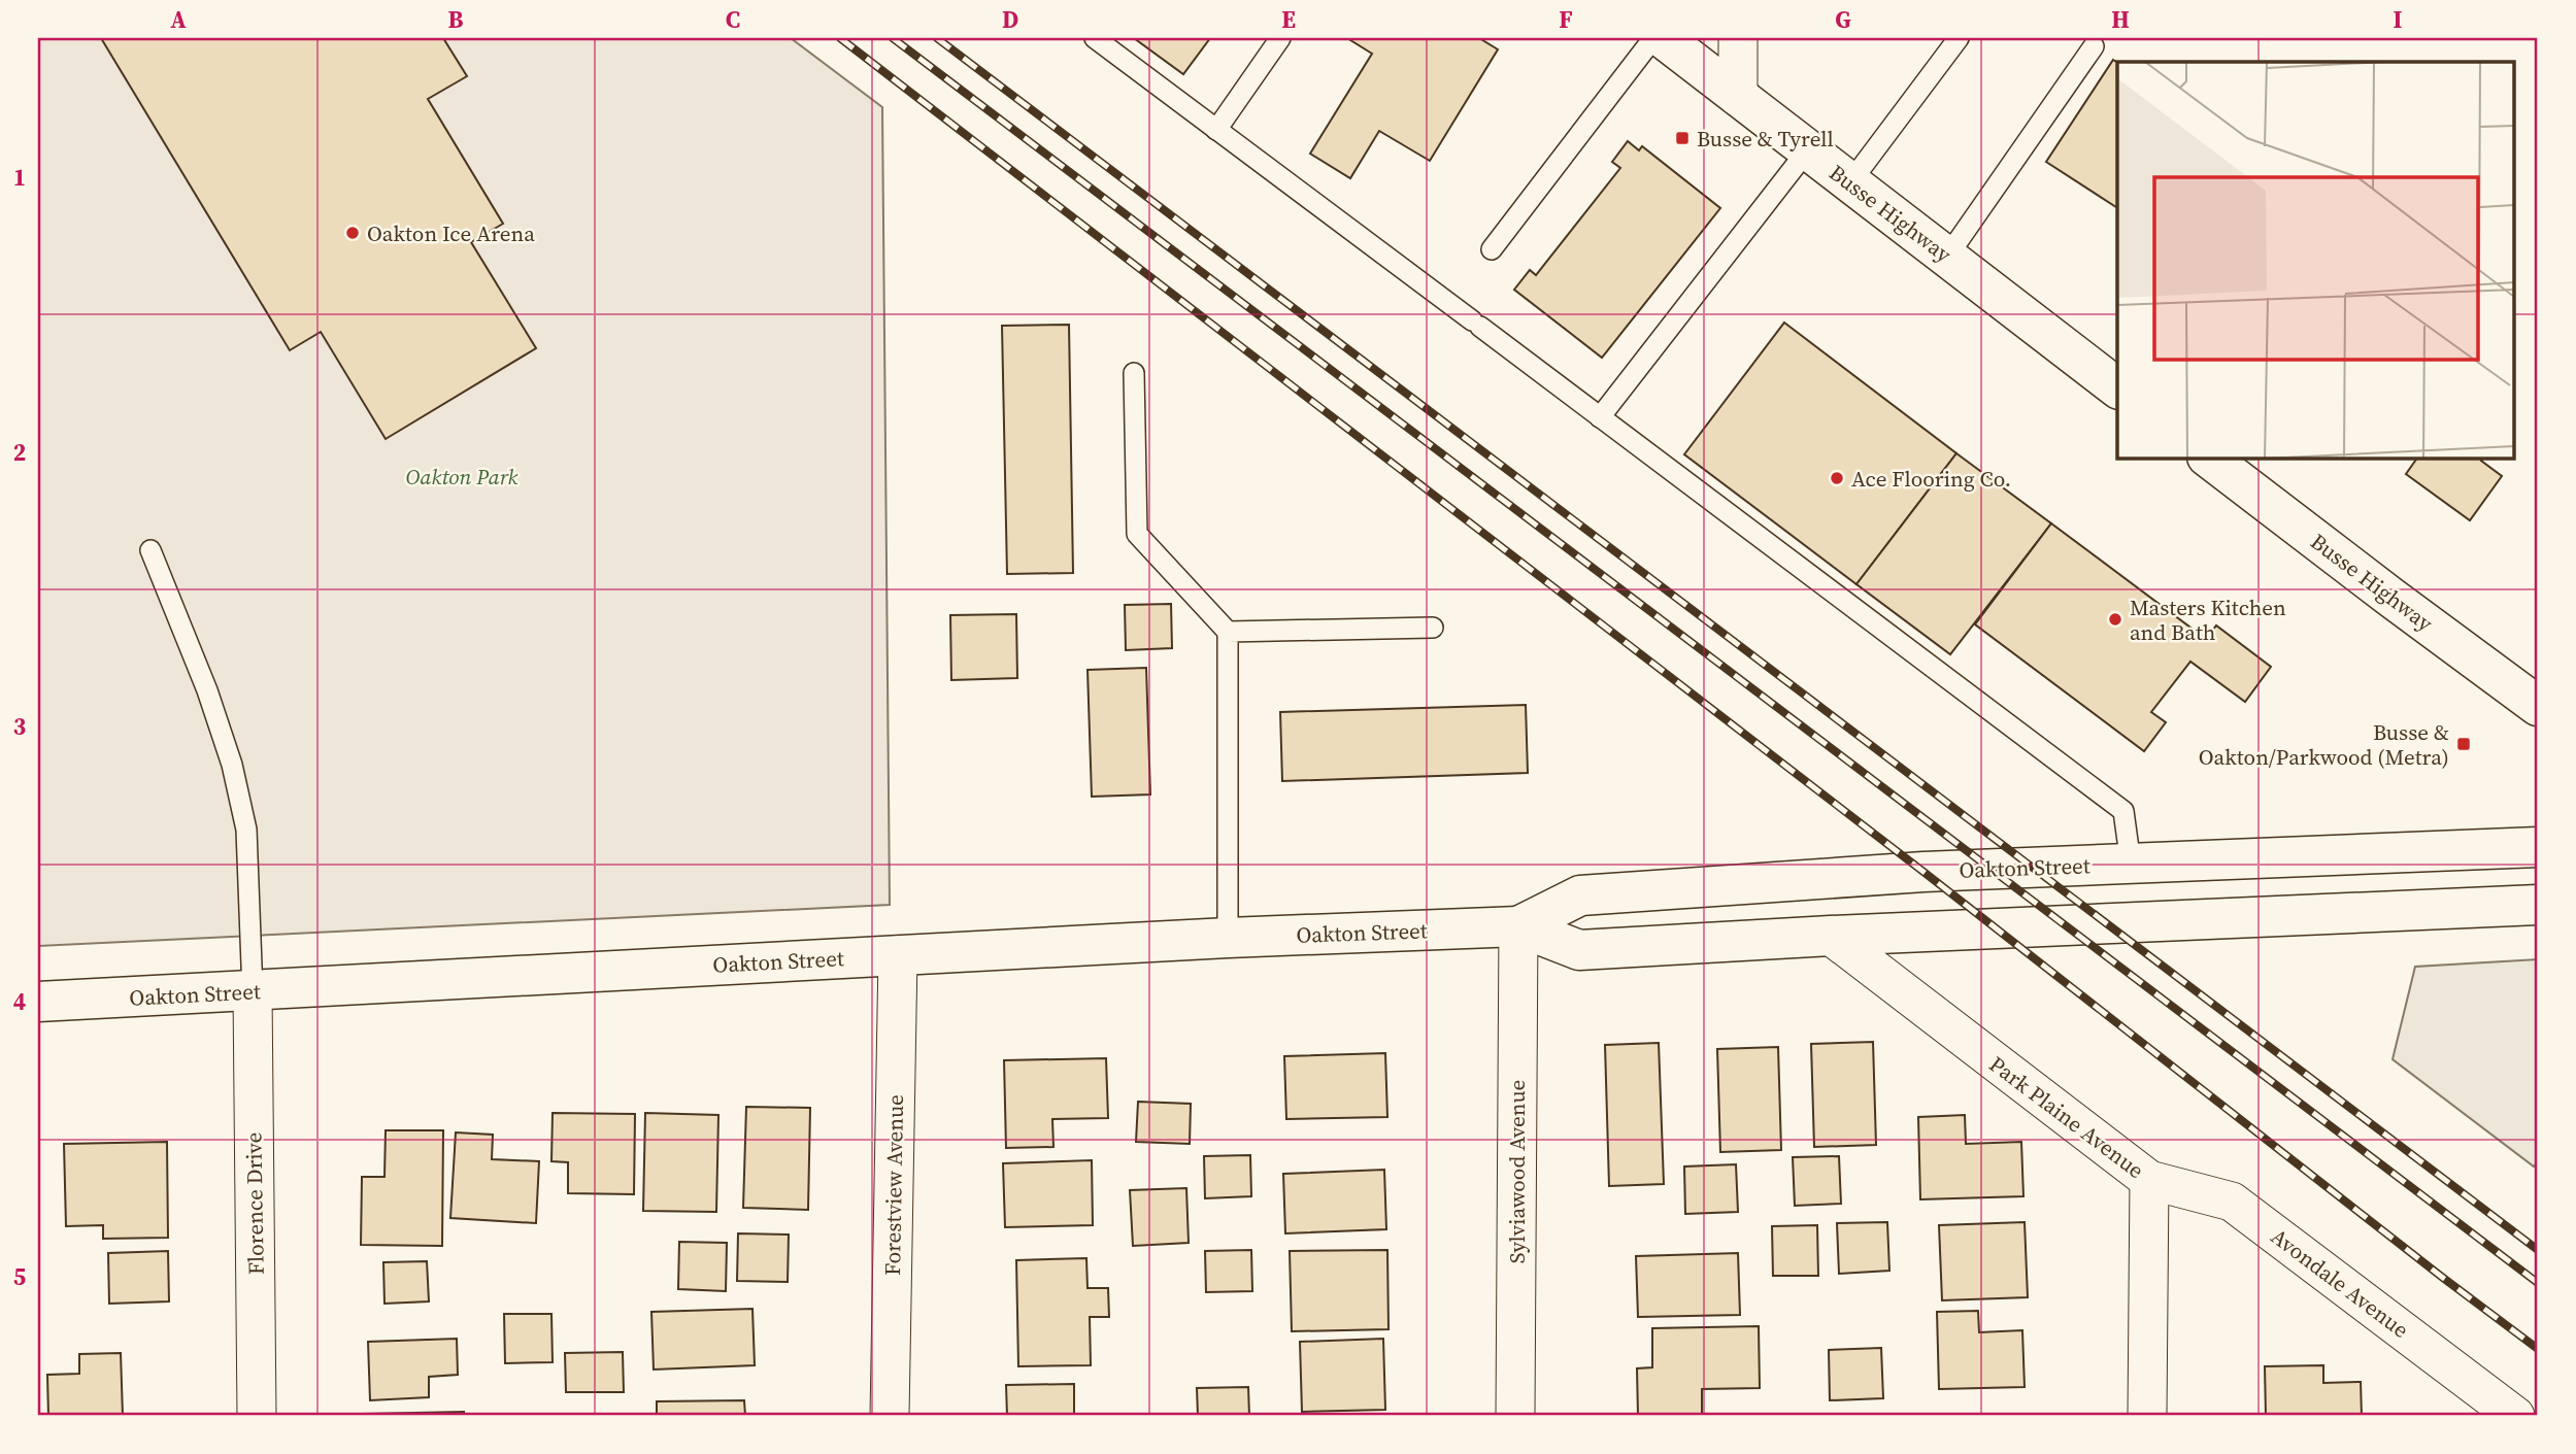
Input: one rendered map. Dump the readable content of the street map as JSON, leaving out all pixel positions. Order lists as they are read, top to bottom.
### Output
{
  "streets": {
    "main road": ["Busse Highway", "Oakton Street"],
    "street": [
      "Park Plaine Avenue",
      "Sylviawood Avenue",
      "Forestview Avenue",
      "Florence Drive",
      "Avondale Avenue"
    ]
  },
  "crossings": [
    ["Oakton Street", "Park Plaine Avenue"],
    ["Oakton Street", "Sylviawood Avenue"],
    ["Oakton Street", "Forestview Avenue"],
    ["Oakton Street", "Florence Drive"],
    ["Park Plaine Avenue", "Avondale Avenue"]
  ],
  "parks": ["Oakton Park"],
  "places": {
    "transit": ["Busse & Tyrell", "Busse & Oakton/Parkwood (Metra)"],
    "other": ["Oakton Ice Arena", "Ace Flooring Co.", "Masters Kitchen and Bath"]
  },
  "grid": {
    "columns": [
      "A",
      "B",
      "C",
      "D",
      "E",
      "F",
      "G",
      "H",
      "I"
    ],
    "rows": [
      "1",
      "2",
      "3",
      "4",
      "5"
    ]
  }
}
